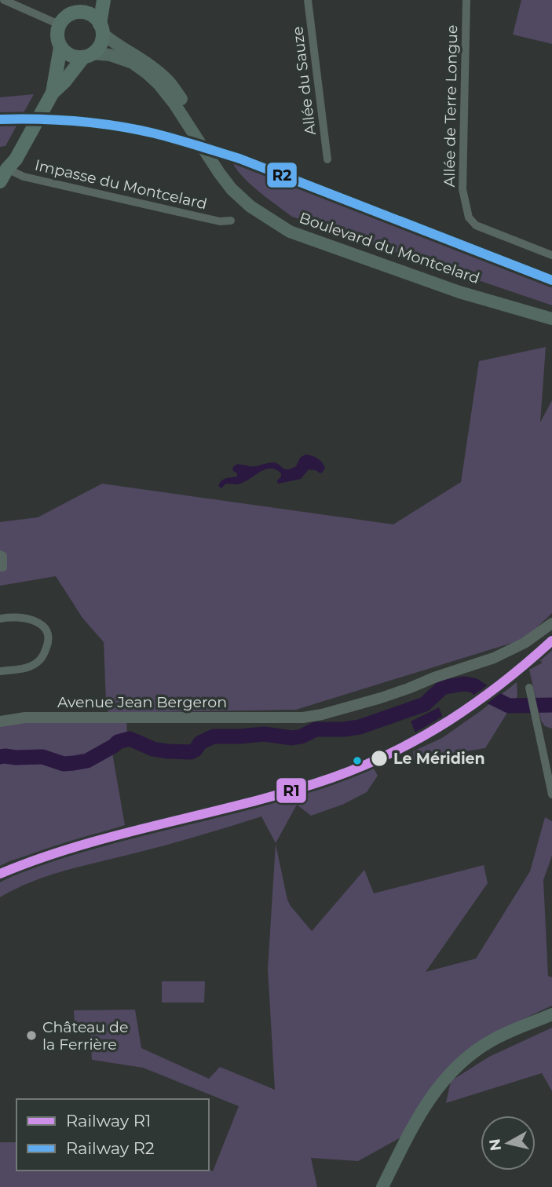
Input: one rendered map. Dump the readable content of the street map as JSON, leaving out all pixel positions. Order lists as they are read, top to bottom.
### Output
{
  "streets": {
    "main road": ["Boulevard du Montcelard"],
    "street": [
      "Allée du Sauze",
      "Allée de Terre Longue",
      "Impasse du Montcelard",
      "Avenue Jean Bergeron"
    ]
  },
  "places": ["Le Méridien", "Château de la Ferrière"],
  "lines": ["rail line R2", "rail line R1"],
  "legend": ["Railway R1", "Railway R2"],
  "north": "left"
}
